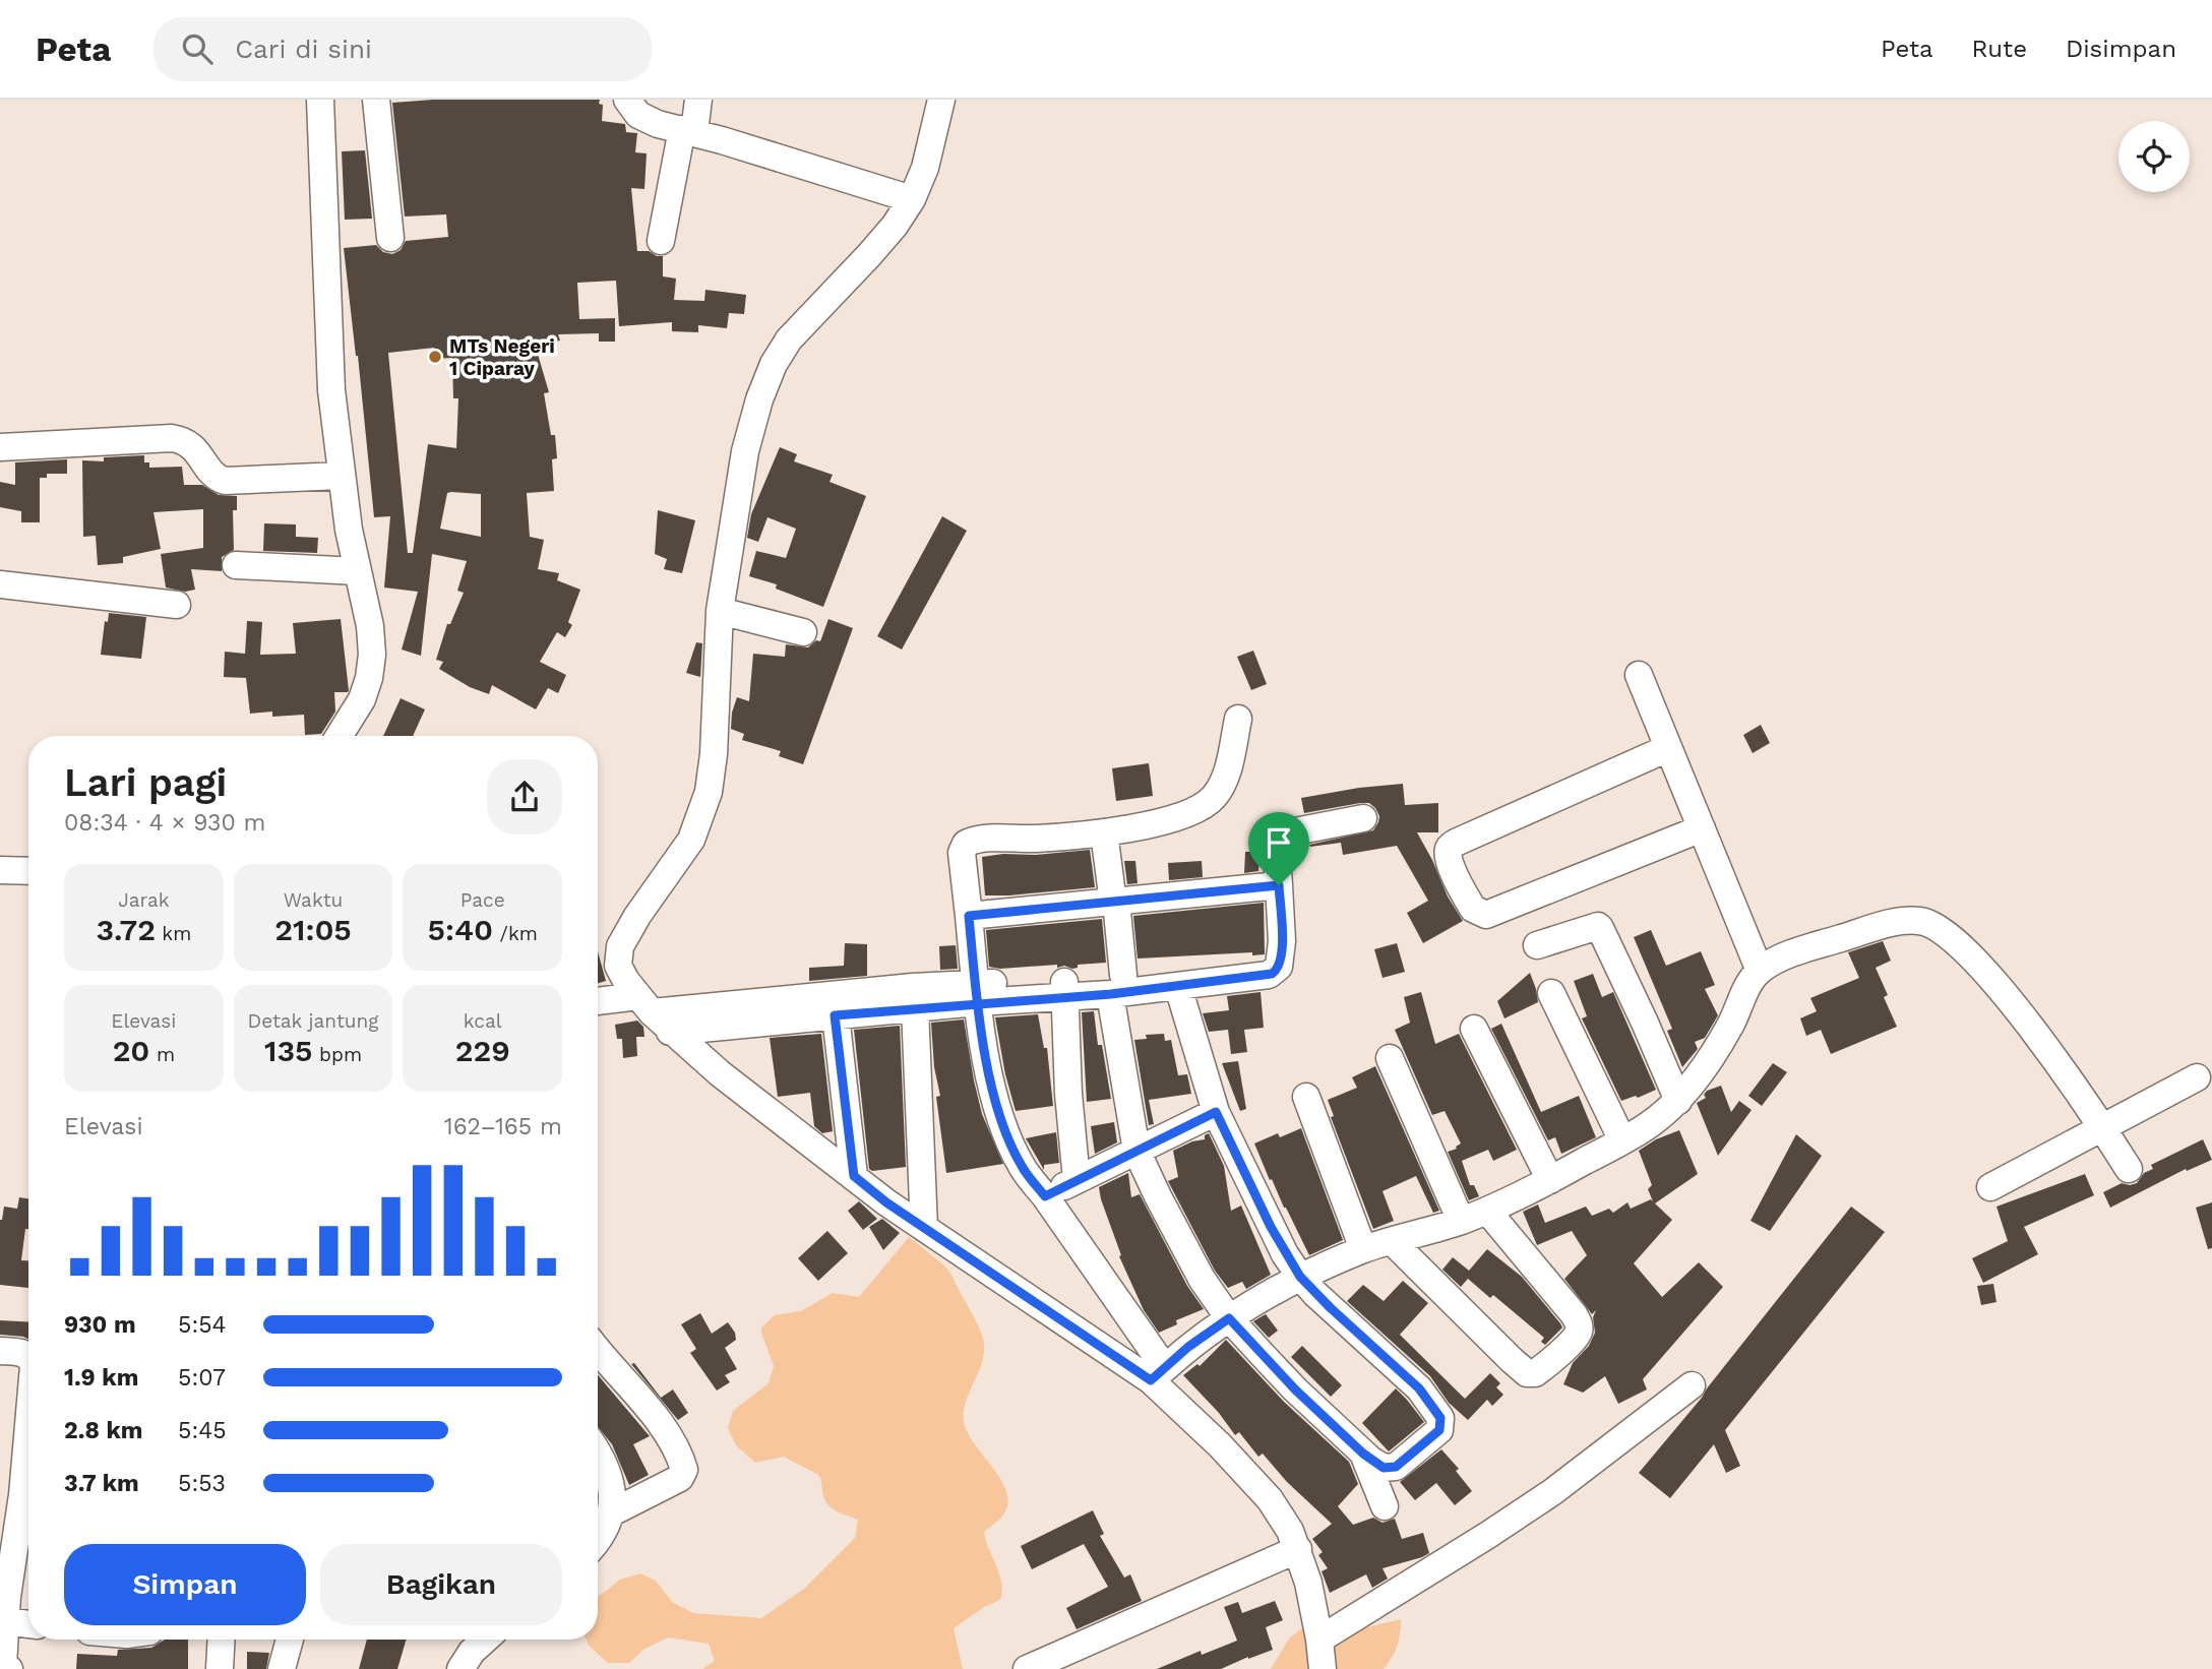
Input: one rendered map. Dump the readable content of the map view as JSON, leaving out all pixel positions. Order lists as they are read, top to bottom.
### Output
{
  "places": ["MTs Negeri 1 Ciparay"],
  "page": {
    "header": "Peta",
    "search": "Cari di sini",
    "nav": ["Peta", "Rute", "Disimpan"],
    "heading": ["Lari pagi", "08:34 · 4 × 930 m"],
    "stats": [
      ["Jarak", "3.72 km"],
      ["Waktu", "21:05"],
      ["Pace", "5:40 /km"],
      ["Elevasi", "20 m"],
      ["Detak jantung", "135 bpm"],
      ["kcal", "229"]
    ],
    "chart": ["Elevasi", "162–165 m"],
    "list": [
      {
        "name": "930 m",
        "note": "5:54"
      },
      {
        "name": "1.9 km",
        "note": "5:07"
      },
      {
        "name": "2.8 km",
        "note": "5:45"
      },
      {
        "name": "3.7 km",
        "note": "5:53"
      }
    ],
    "buttons": ["Simpan", "Bagikan"]
  }
}
